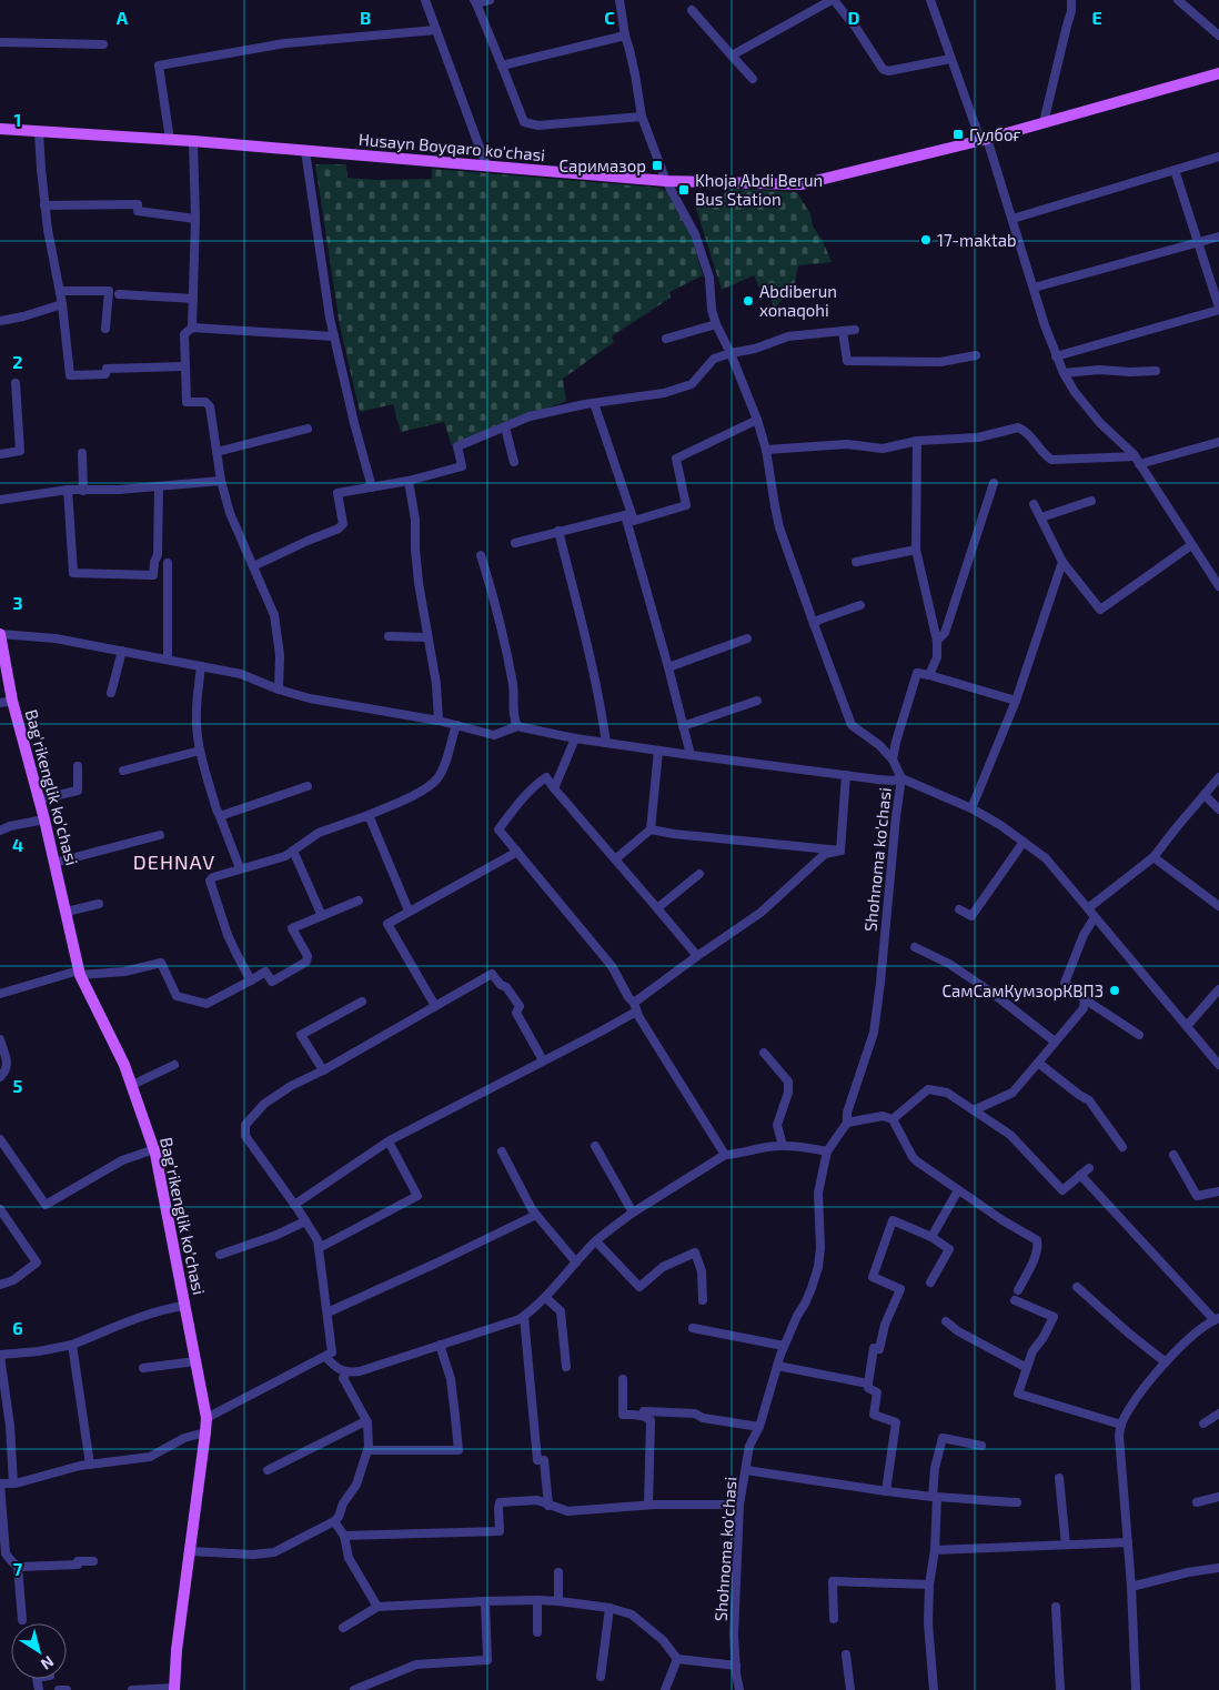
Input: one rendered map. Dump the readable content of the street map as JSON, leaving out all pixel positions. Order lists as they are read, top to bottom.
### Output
{
  "streets": {
    "main road": ["Husayn Boyqaro ko'chasi", "Bag'rikenglik ko'chasi"],
    "street": ["Shohnoma ko'chasi"]
  },
  "crossings": [
    ["Husayn Boyqaro ko'chasi", "Shohnoma ko'chasi"]
  ],
  "districts": ["DEHNAV"],
  "places": {
    "transit": ["Гулбоғ", "Саримазор", "Khoja Abdi Berun Bus Station"],
    "other": ["17-maktab", "Abdiberun xonaqohi", "СамСамКумзорКВП3"]
  },
  "north": "bottom right",
  "grid": {
    "columns": [
      "A",
      "B",
      "C",
      "D",
      "E"
    ],
    "rows": [
      "1",
      "2",
      "3",
      "4",
      "5",
      "6",
      "7"
    ]
  }
}
